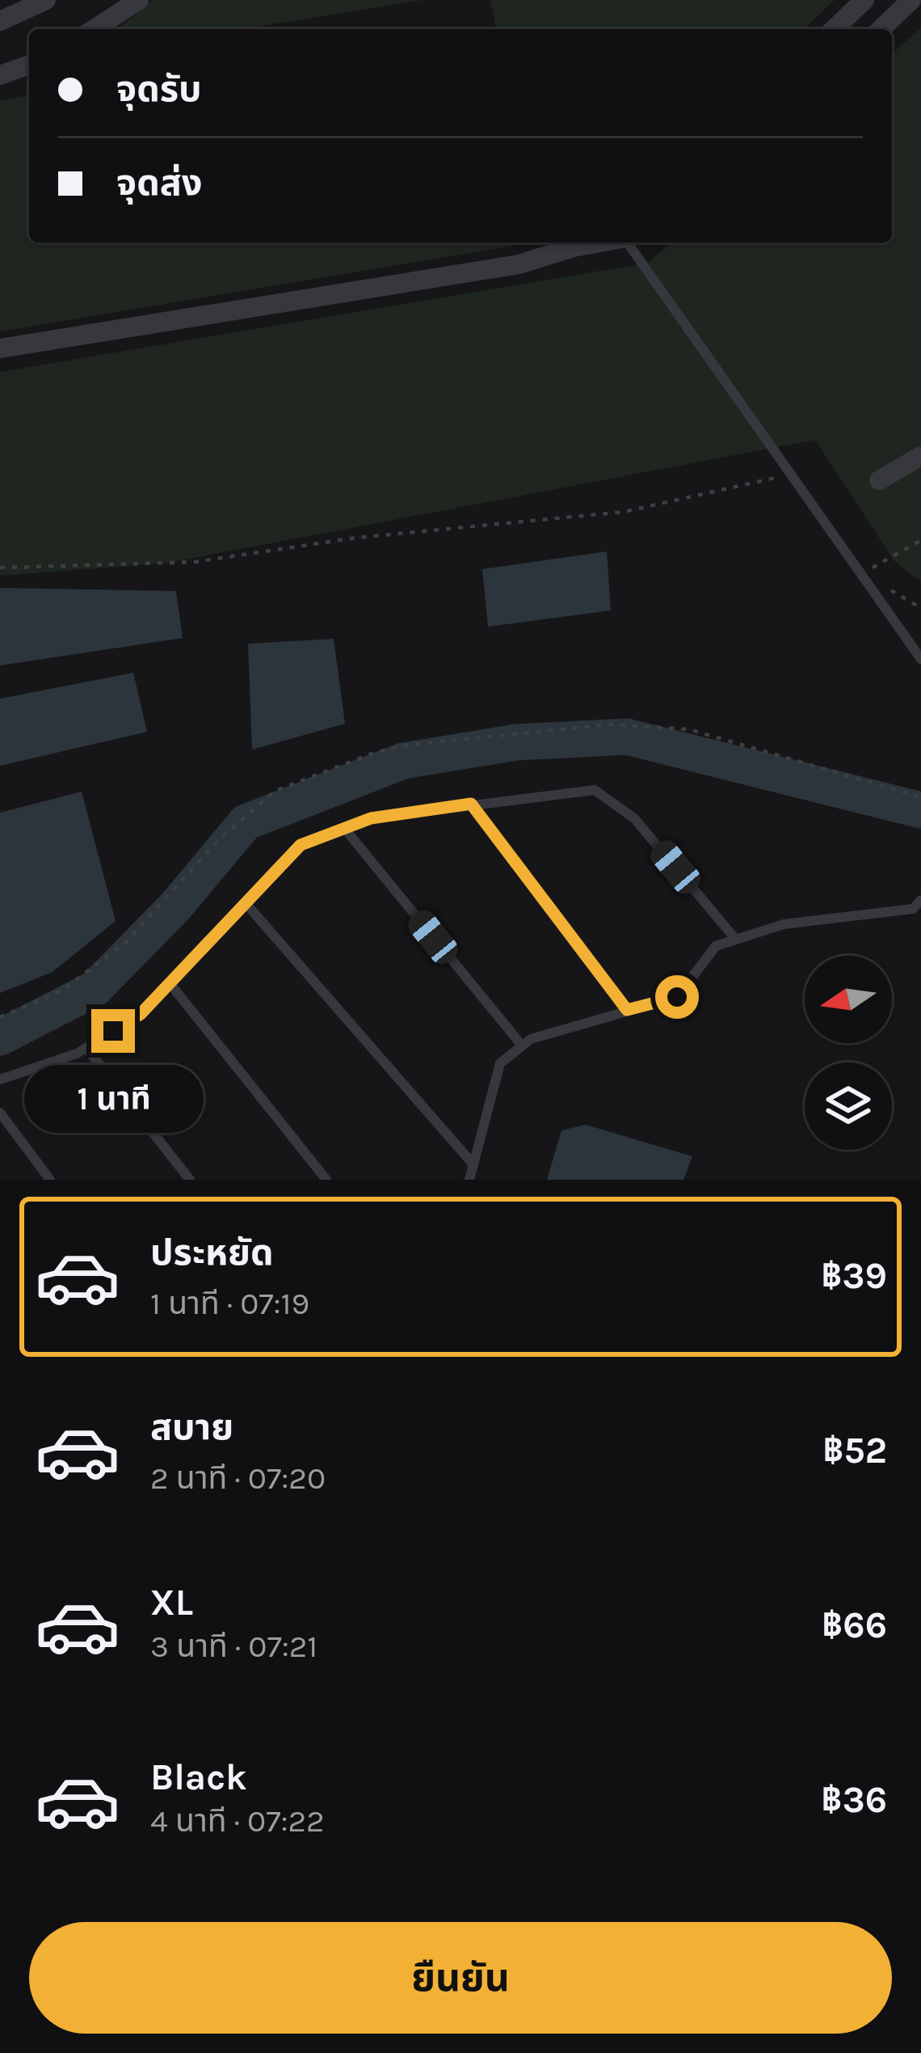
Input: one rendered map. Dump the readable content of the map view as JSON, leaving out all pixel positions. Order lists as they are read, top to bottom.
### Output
{
  "north": "left",
  "page": {
    "banner": ["จุดรับ", "จุดส่ง"],
    "bubble": "1 นาที",
    "list": [
      {
        "name": "ประหยัด",
        "note": "1 นาที · 07:19",
        "value": "฿39"
      },
      {
        "name": "สบาย",
        "note": "2 นาที · 07:20",
        "value": "฿52"
      },
      {
        "name": "XL",
        "note": "3 นาที · 07:21",
        "value": "฿66"
      },
      {
        "name": "Black",
        "note": "4 นาที · 07:22",
        "value": "฿36"
      }
    ],
    "buttons": "ยืนยัน"
  }
}
